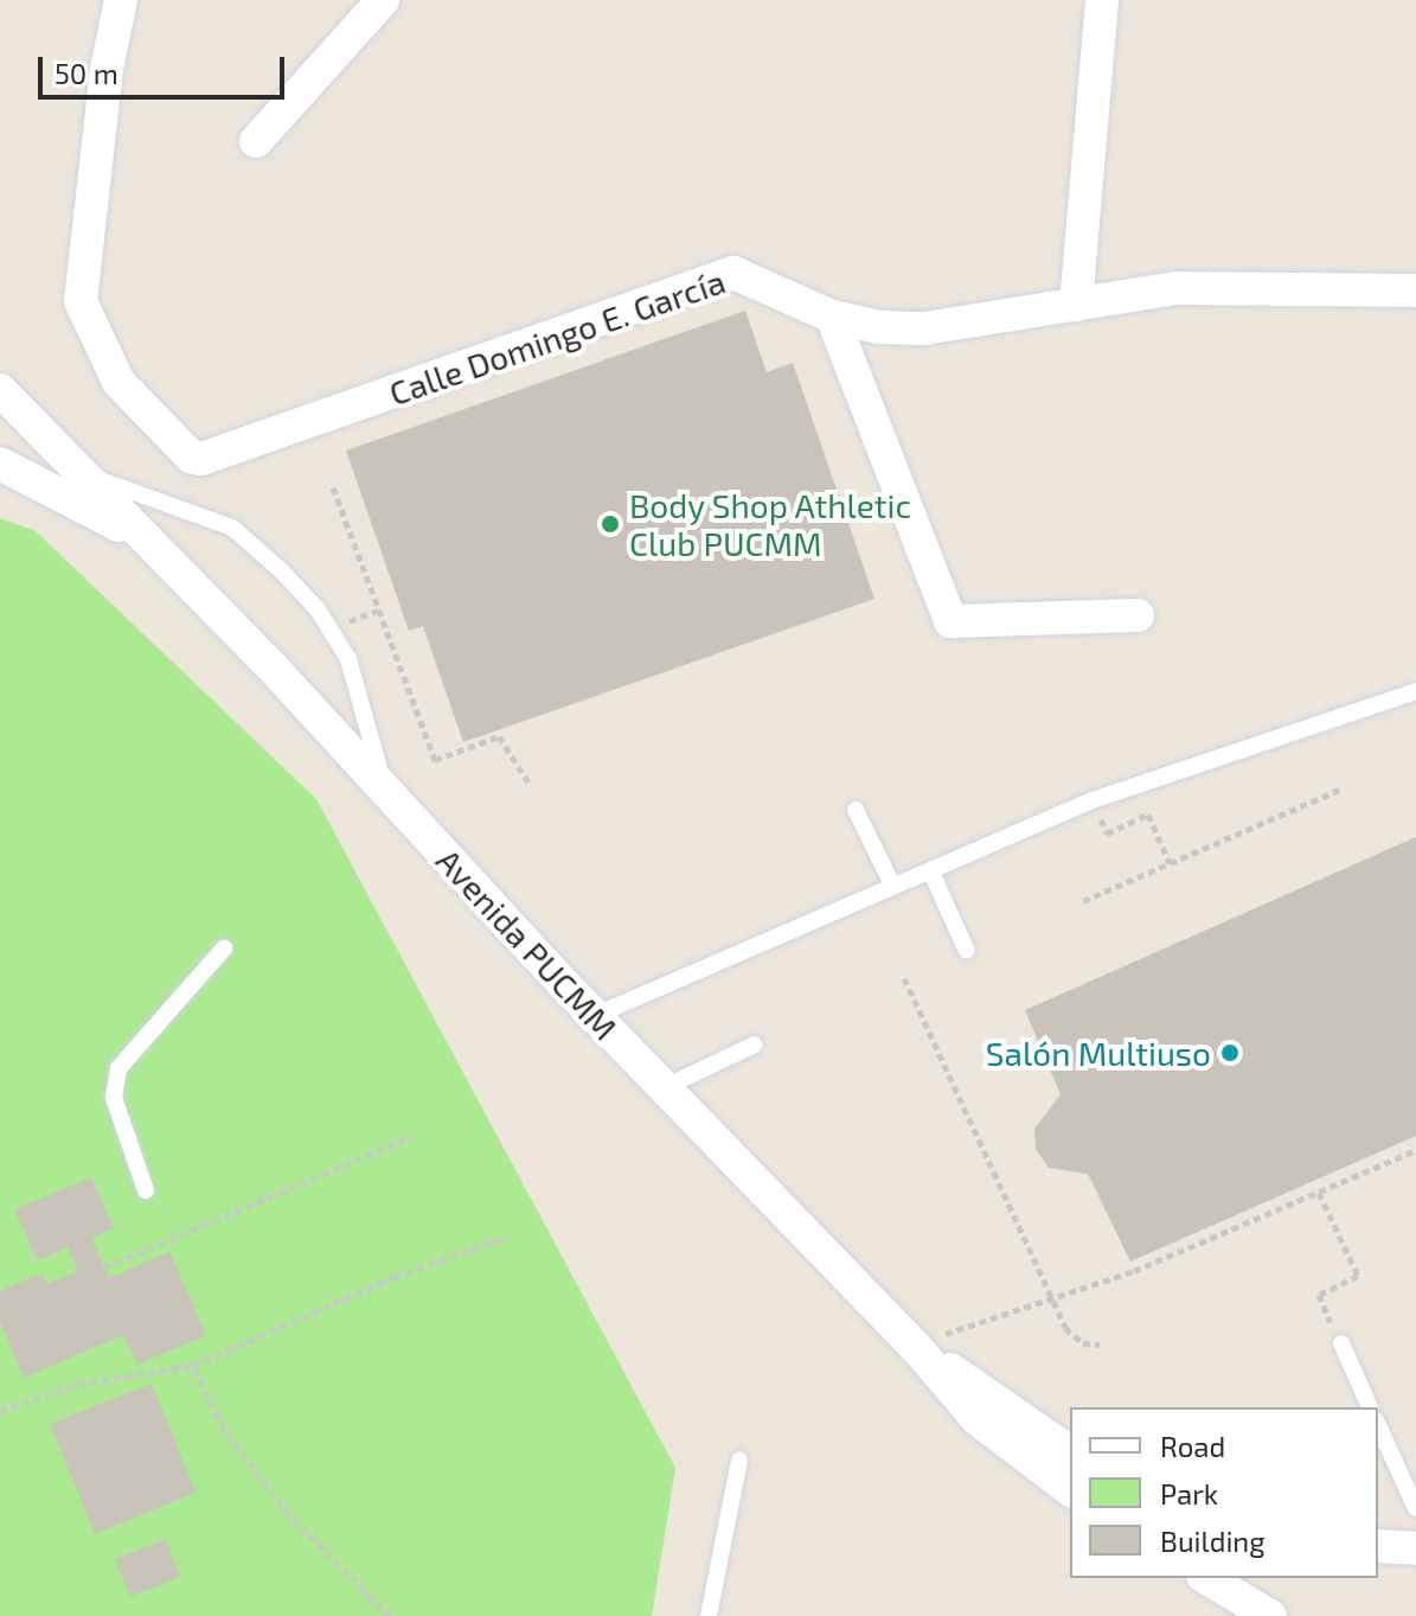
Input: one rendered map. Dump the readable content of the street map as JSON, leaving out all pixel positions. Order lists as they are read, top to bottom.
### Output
{
  "streets": {
    "street": ["Calle Domingo E. García", "Avenida PUCMM"]
  },
  "places": ["Body Shop Athletic Club PUCMM", "Salón Multiuso"],
  "legend": ["Road", "Park", "Building"],
  "scale_bar": "50 m"
}
